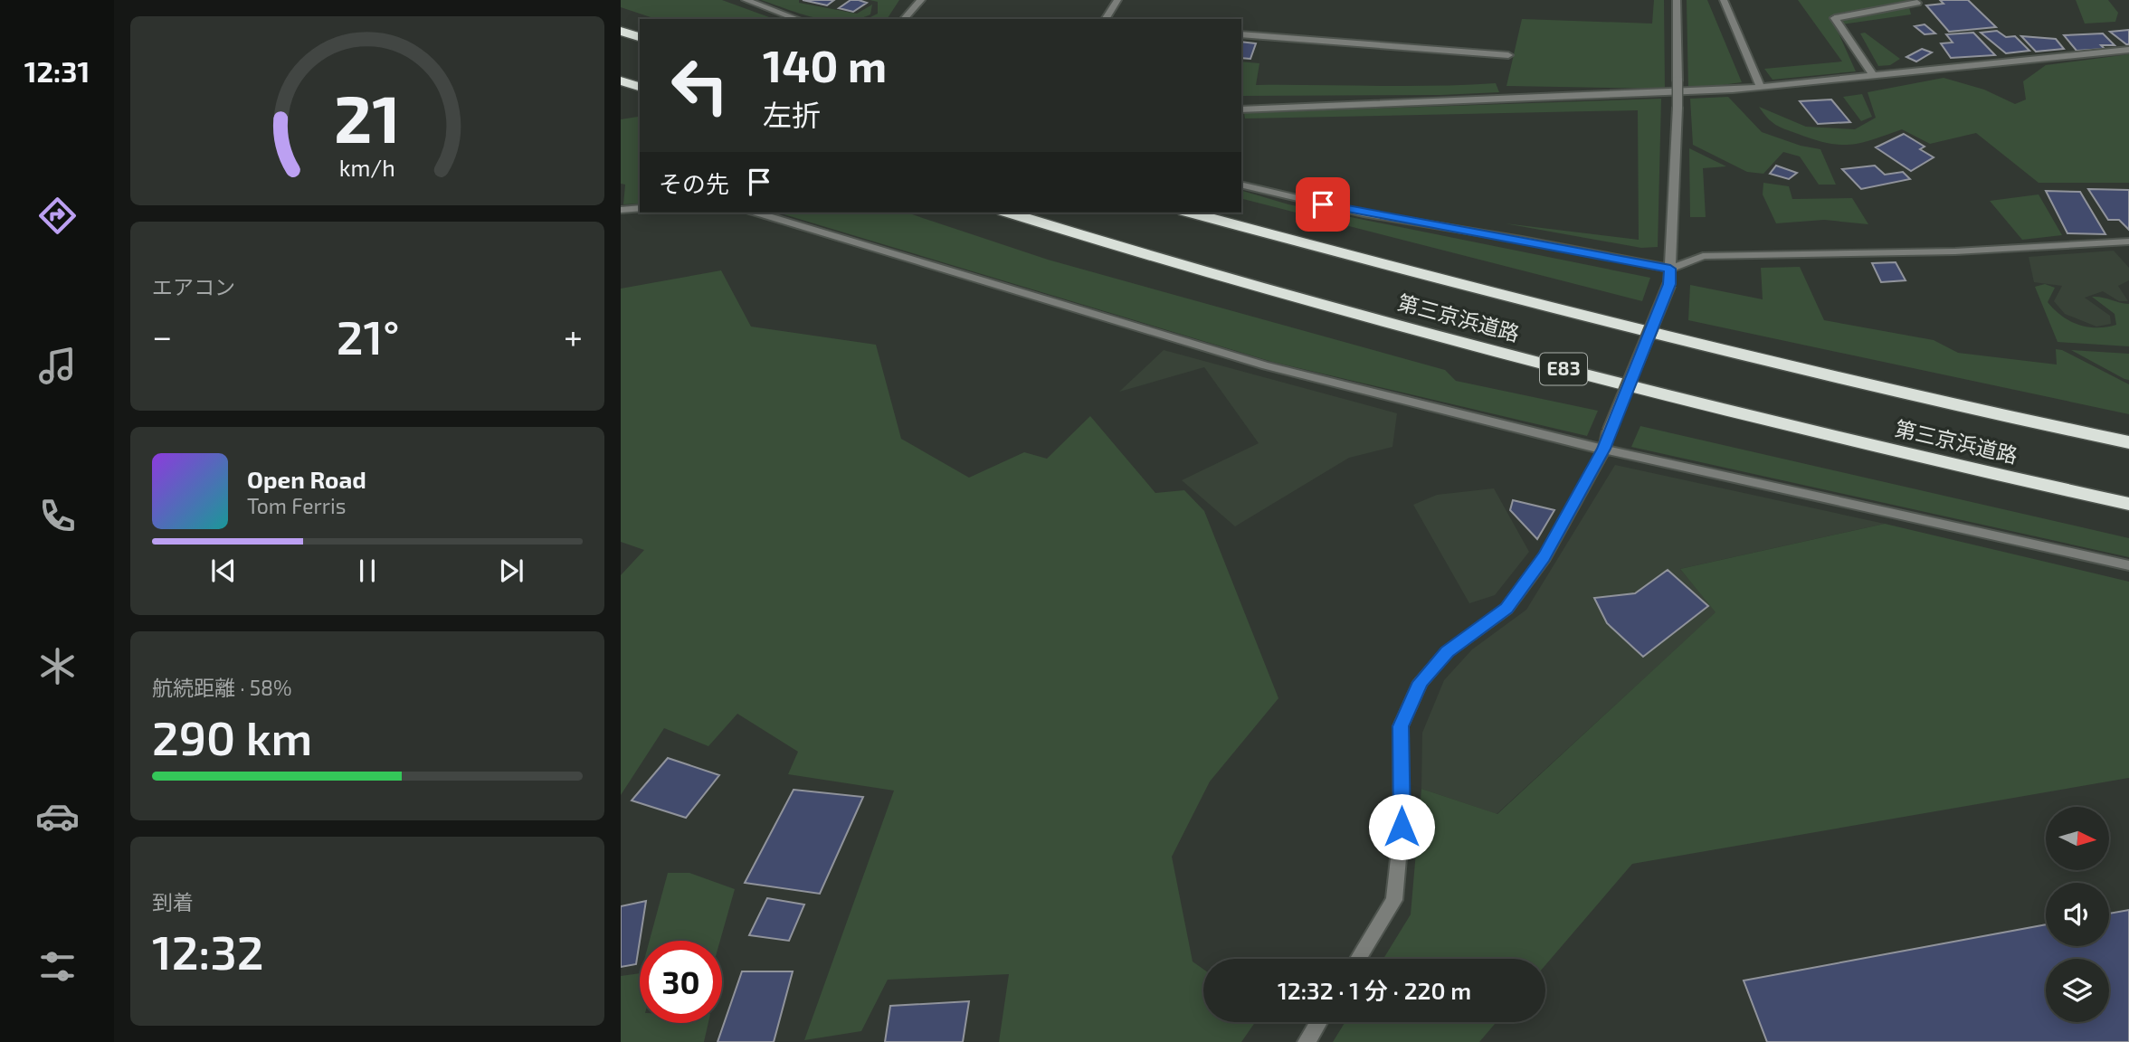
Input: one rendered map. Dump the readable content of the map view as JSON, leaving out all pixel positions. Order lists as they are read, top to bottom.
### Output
{
  "streets": {
    "highway": ["第三京浜道路", "E83"]
  },
  "north": "right",
  "page": {
    "tabs": "12:31",
    "turn": ["140 m", "左折"],
    "then": "その先",
    "tile": [
      "エアコン",
      ["航続距離 · 58%", "290 km"],
      ["到着", "12:32"]
    ],
    "heat": ["−", "21°", "+"],
    "song": ["Open Road", "Tom Ferris"],
    "limit": "30",
    "trip": "12:32 · 1 分 · 220 m",
    "gauge": ["21", "km/h"]
  }
}
